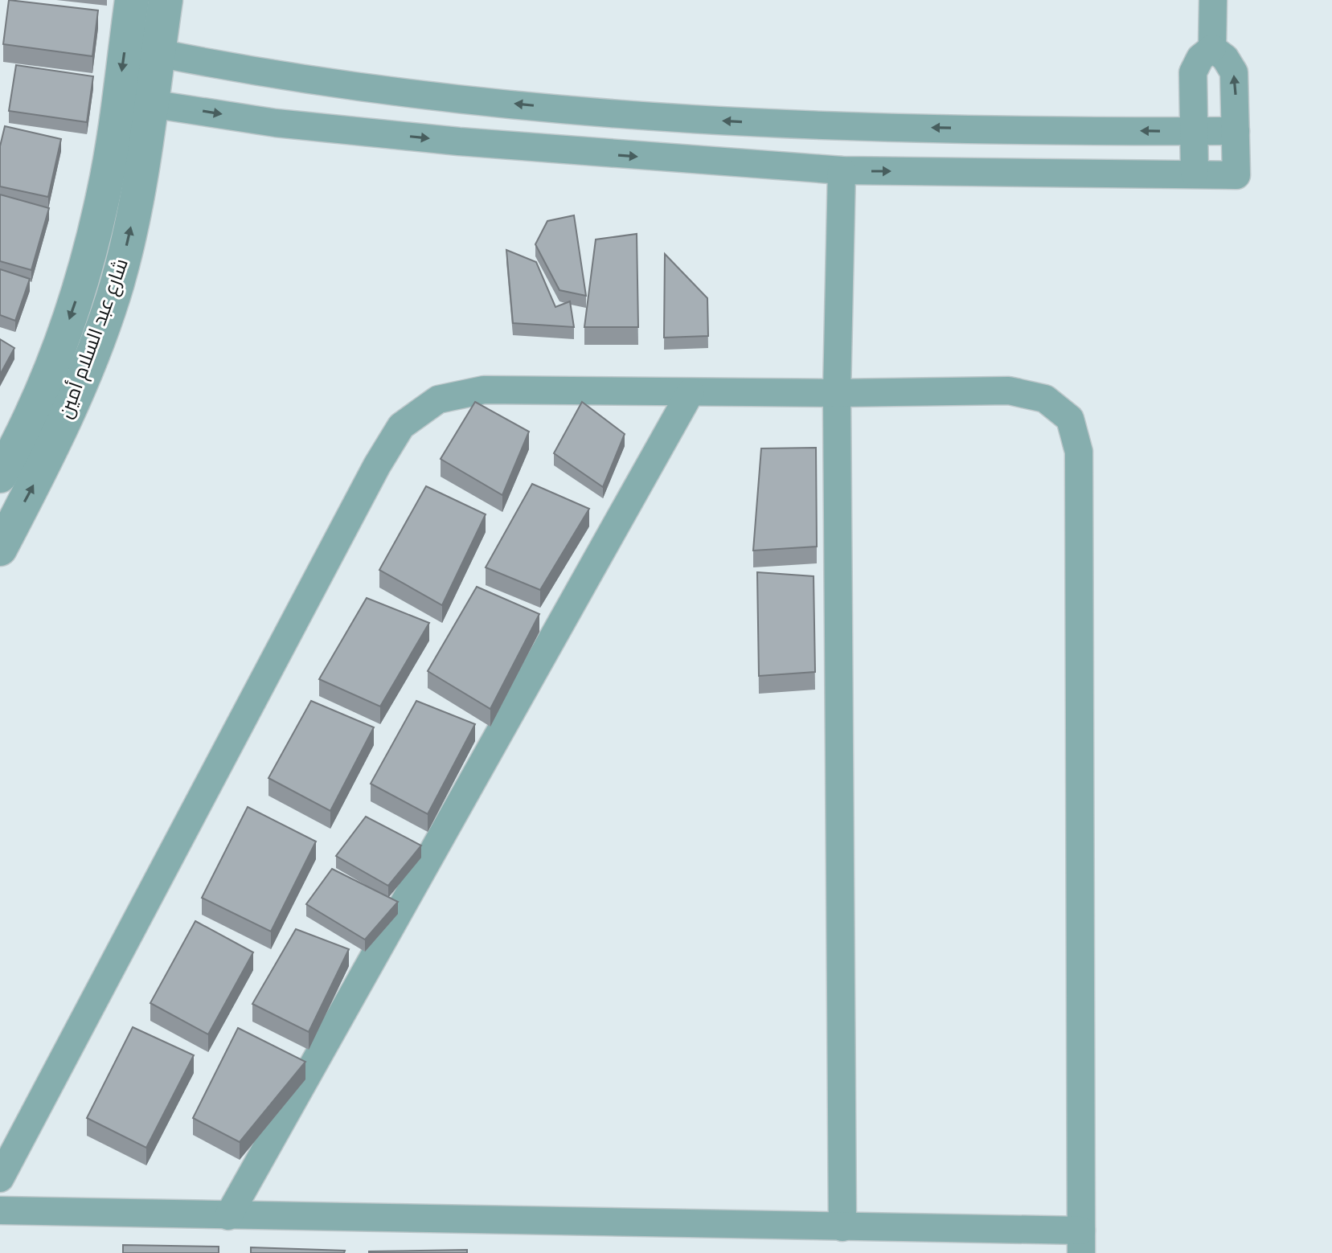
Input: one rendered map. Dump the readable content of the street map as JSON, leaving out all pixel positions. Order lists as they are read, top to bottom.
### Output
{
  "streets": {
    "street": ["شارع عبد السلام أمين"]
  }
}
